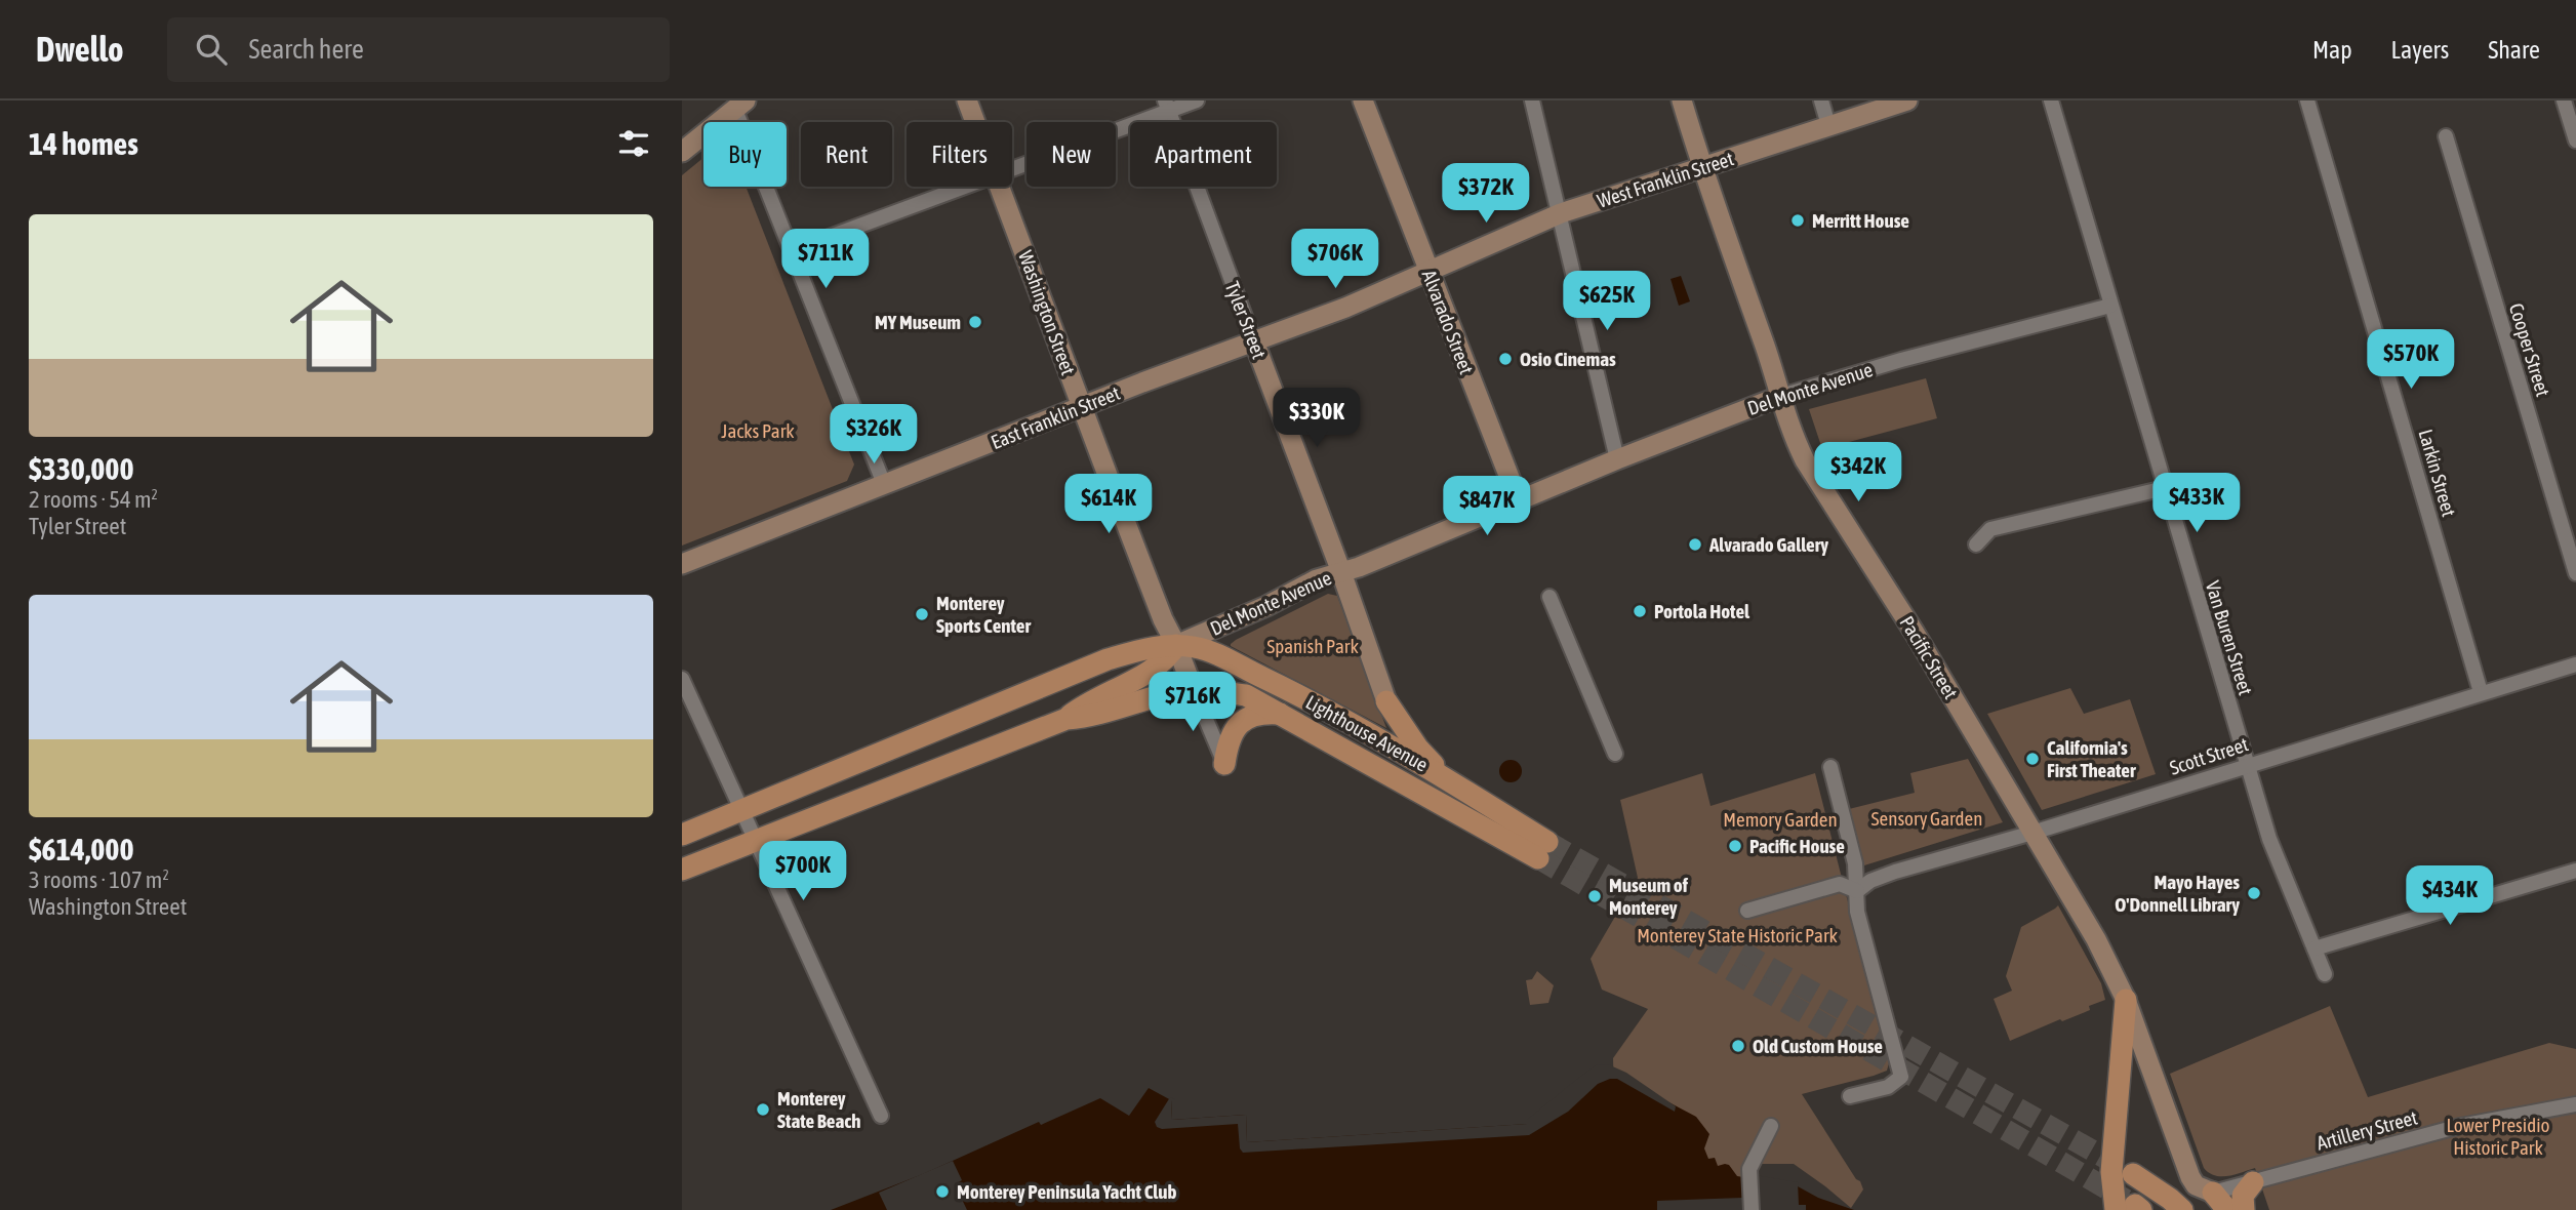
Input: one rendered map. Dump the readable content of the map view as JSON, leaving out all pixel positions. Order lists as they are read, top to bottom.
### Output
{
  "streets": {
    "main road": [
      "West Franklin Street",
      "Washington Street",
      "Tyler Street",
      "Alvarado Street",
      "Del Monte Avenue",
      "East Franklin Street",
      "Pacific Street",
      "Lighthouse Avenue"
    ],
    "street": [
      "Cooper Street",
      "Larkin Street",
      "Van Buren Street",
      "Scott Street",
      "Artillery Street"
    ]
  },
  "crossings": [
    ["West Franklin Street", "Alvarado Street"],
    ["West Franklin Street", "East Franklin Street"],
    ["West Franklin Street", "Pacific Street"],
    ["Washington Street", "Del Monte Avenue"],
    ["Washington Street", "East Franklin Street"],
    ["Washington Street", "Lighthouse Avenue"],
    ["Tyler Street", "Del Monte Avenue"],
    ["Tyler Street", "East Franklin Street"],
    ["Alvarado Street", "Del Monte Avenue"],
    ["Alvarado Street", "East Franklin Street"],
    ["Del Monte Avenue", "Van Buren Street"],
    ["Del Monte Avenue", "Pacific Street"],
    ["Del Monte Avenue", "Lighthouse Avenue"],
    ["Larkin Street", "Scott Street"],
    ["Van Buren Street", "Scott Street"],
    ["Pacific Street", "Scott Street"],
    ["Pacific Street", "Artillery Street"]
  ],
  "parks": [
    "Jacks Park",
    "Spanish Park",
    "Sensory Garden",
    "Memory Garden",
    "Monterey State Historic Park",
    "Lower Presidio Historic Park"
  ],
  "places": [
    "Merritt House",
    "MY Museum",
    "Osio Cinemas",
    "Alvarado Gallery",
    "Portola Hotel",
    "Monterey Sports Center",
    "California's First Theater",
    "Pacific House",
    "Mayo Hayes O'Donnell Library",
    "Museum of Monterey",
    "Old Custom House",
    "Monterey State Beach",
    "Monterey Peninsula Yacht Club"
  ],
  "page": {
    "header": "Dwello",
    "search": "Search here",
    "nav": ["Map", "Layers", "Share"],
    "heading": "14 homes",
    "chip": [
      "Buy",
      "Rent",
      "Filters",
      "New",
      "Apartment"
    ],
    "price": [
      "$372K",
      "$711K",
      "$706K",
      "$625K",
      "$570K",
      "$330K",
      "$326K",
      "$342K",
      "$433K",
      "$614K",
      "$847K",
      "$716K",
      "$700K",
      "$434K"
    ],
    "list": [
      {
        "name": "$330,000",
        "note": "2 rooms · 54 m² · Tyler Street"
      },
      {
        "name": "$614,000",
        "note": "3 rooms · 107 m² · Washington Street"
      }
    ]
  }
}
